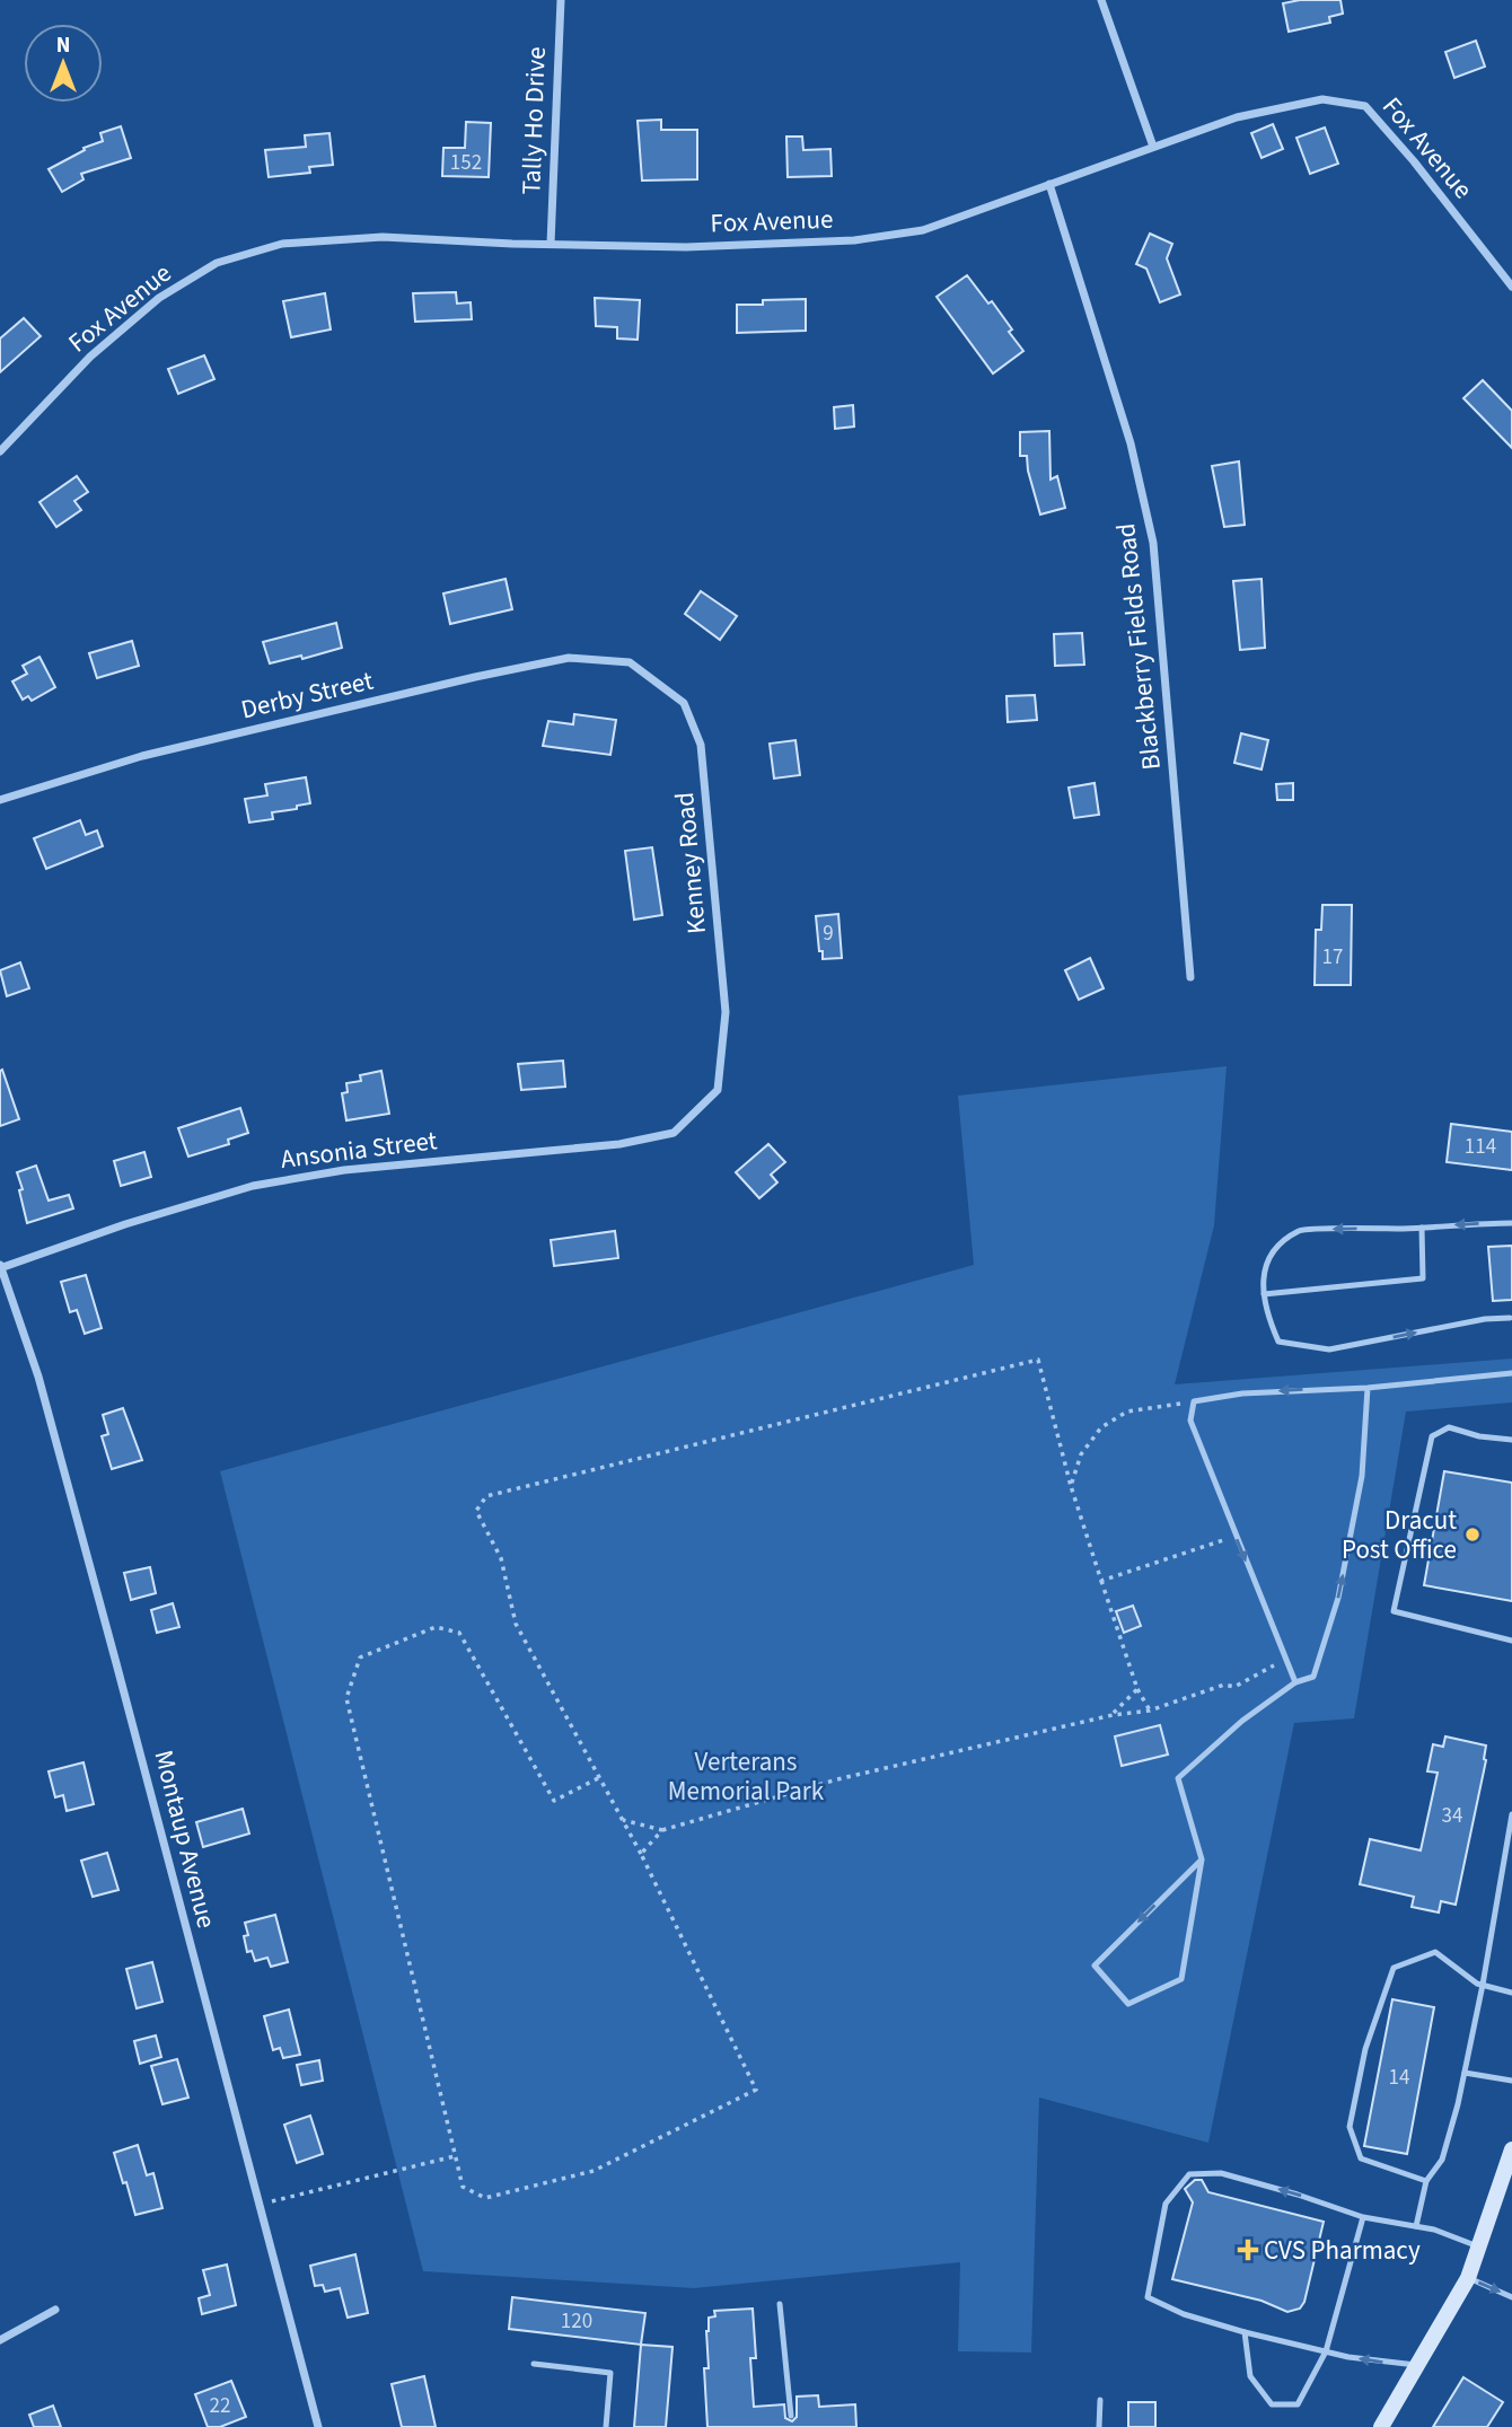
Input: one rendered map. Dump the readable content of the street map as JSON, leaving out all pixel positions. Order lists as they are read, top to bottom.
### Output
{
  "streets": {
    "street": [
      "Tally Ho Drive",
      "Fox Avenue",
      "Blackberry Fields Road",
      "Derby Street",
      "Kenney Road",
      "Ansonia Street",
      "Montaup Avenue"
    ]
  },
  "crossings": [
    ["Tally Ho Drive", "Fox Avenue"],
    ["Fox Avenue", "Blackberry Fields Road"],
    ["Derby Street", "Kenney Road"],
    ["Kenney Road", "Ansonia Street"],
    ["Ansonia Street", "Montaup Avenue"]
  ],
  "parks": ["Verterans Memorial Park"],
  "places": {
    "other": ["Dracut Post Office"],
    "health": ["CVS Pharmacy"]
  },
  "house_numbers": [
    "152",
    "9",
    "17",
    "114",
    "34",
    "14",
    "120",
    "22"
  ],
  "north": "top"
}
